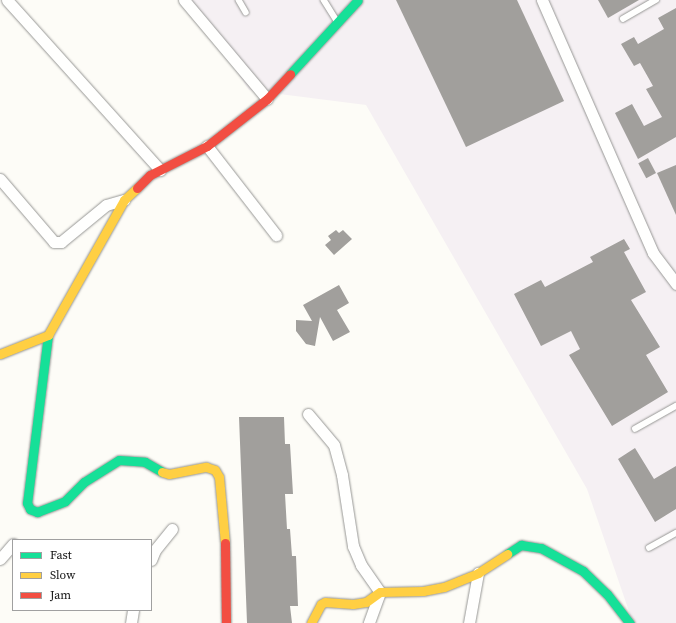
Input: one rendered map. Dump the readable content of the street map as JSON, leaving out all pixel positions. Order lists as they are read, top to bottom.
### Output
{
  "legend": ["Fast", "Slow", "Jam"]
}
